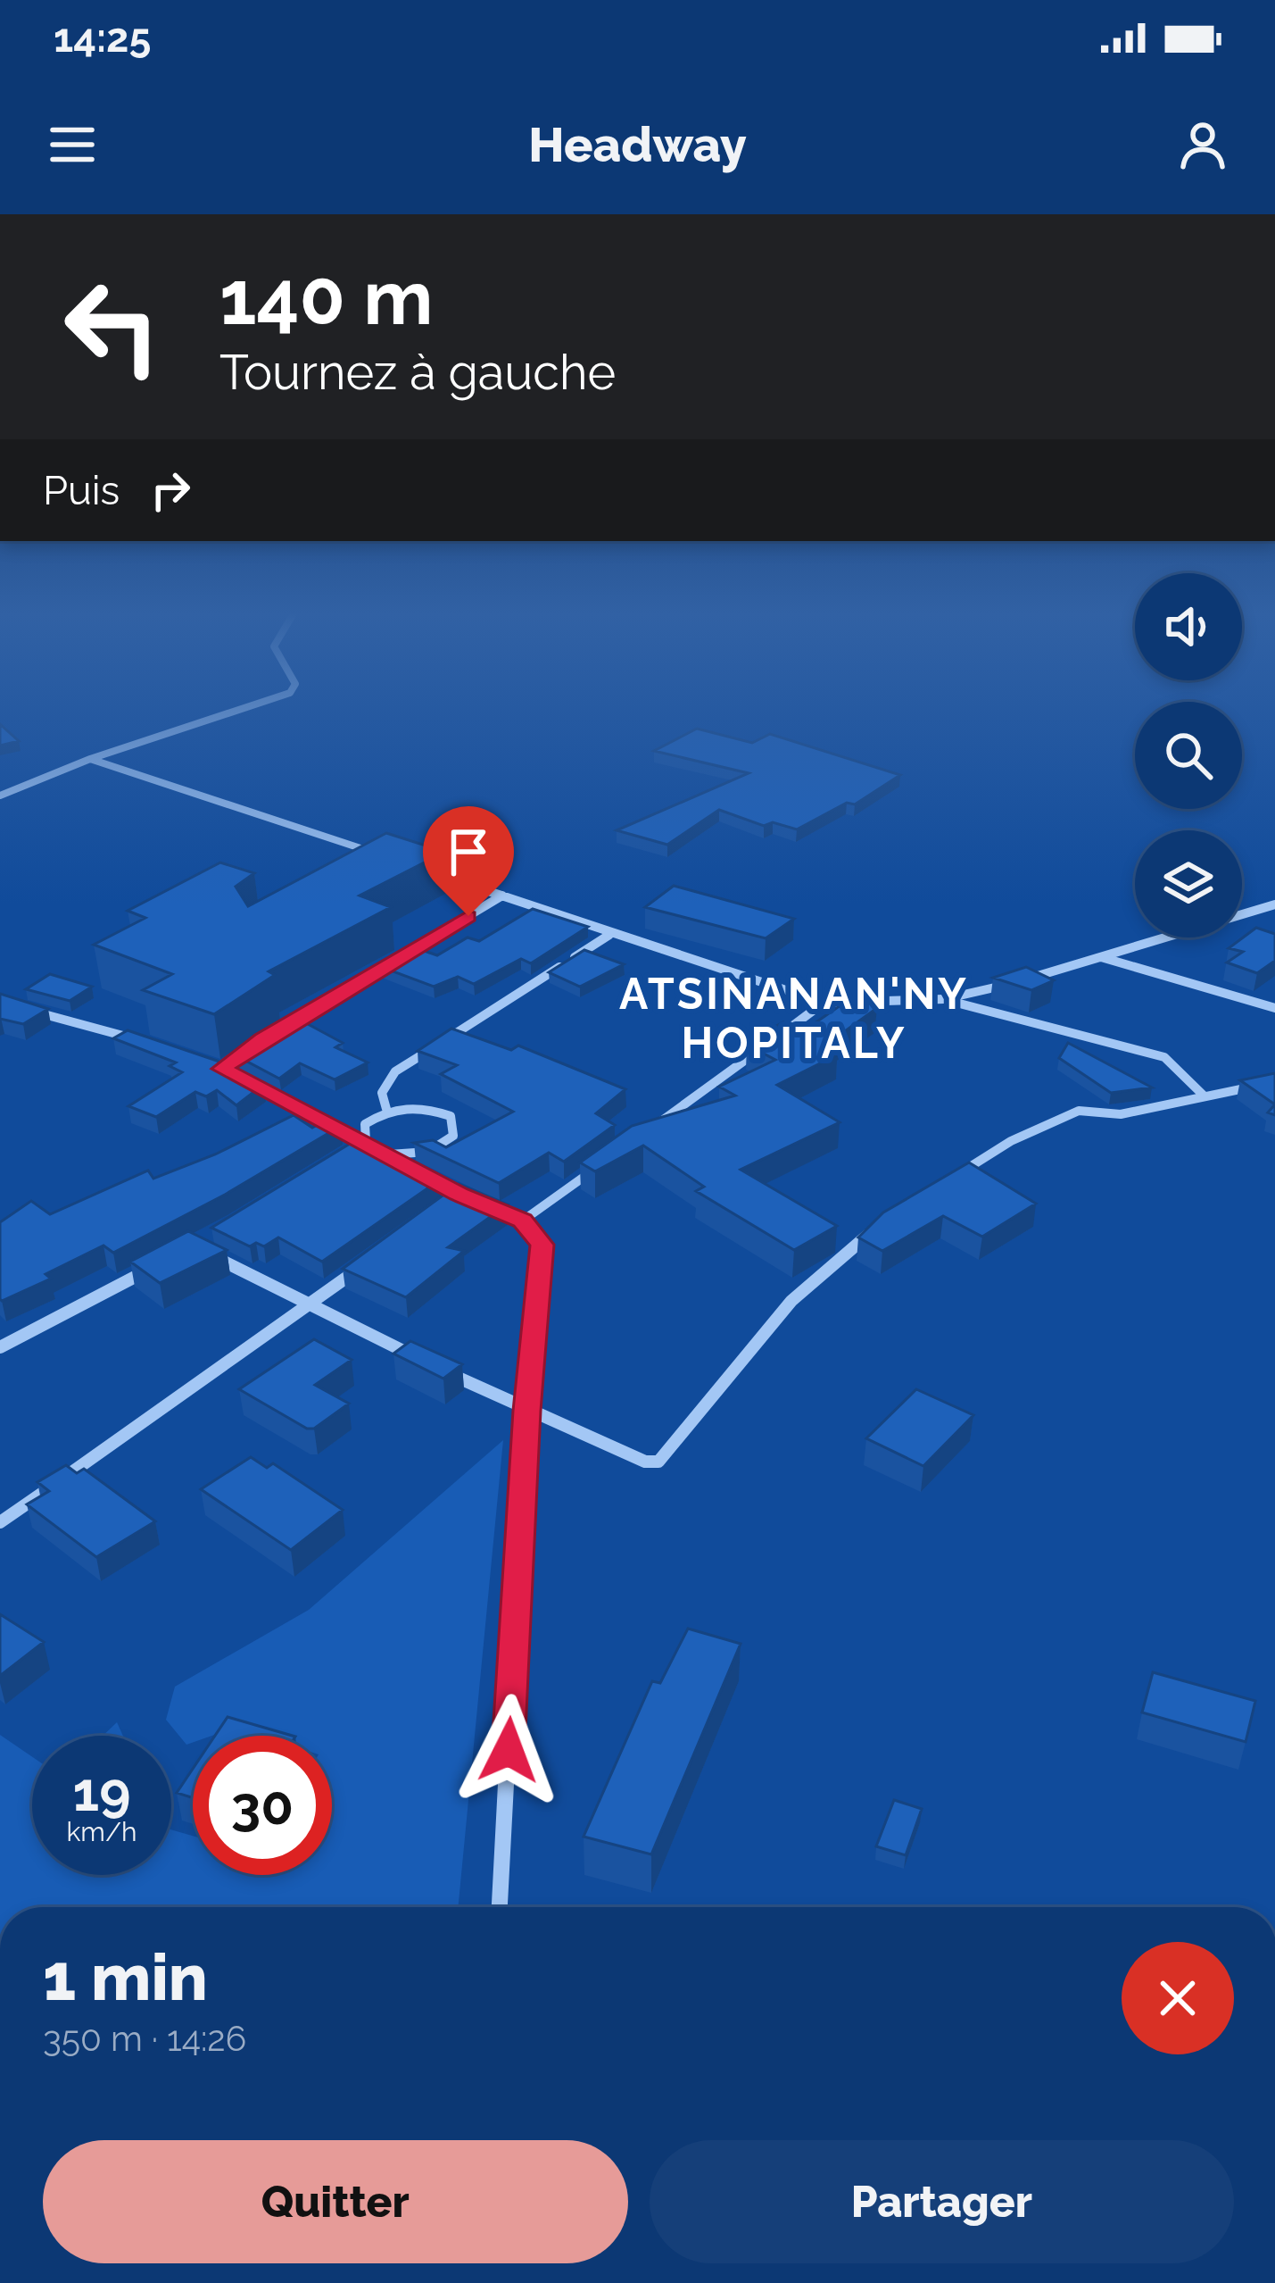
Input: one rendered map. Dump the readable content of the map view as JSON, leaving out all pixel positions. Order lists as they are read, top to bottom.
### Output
{
  "districts": ["ATSINANAN'NY HOPITALY"],
  "page": {
    "status": "14:25",
    "header": "Headway",
    "turn": ["140 m", "Tournez à gauche"],
    "then": "Puis",
    "speed": "19 km/h",
    "limit": "30",
    "heading": ["1 min", "350 m · 14:26"],
    "buttons": ["Quitter", "Partager"]
  }
}
